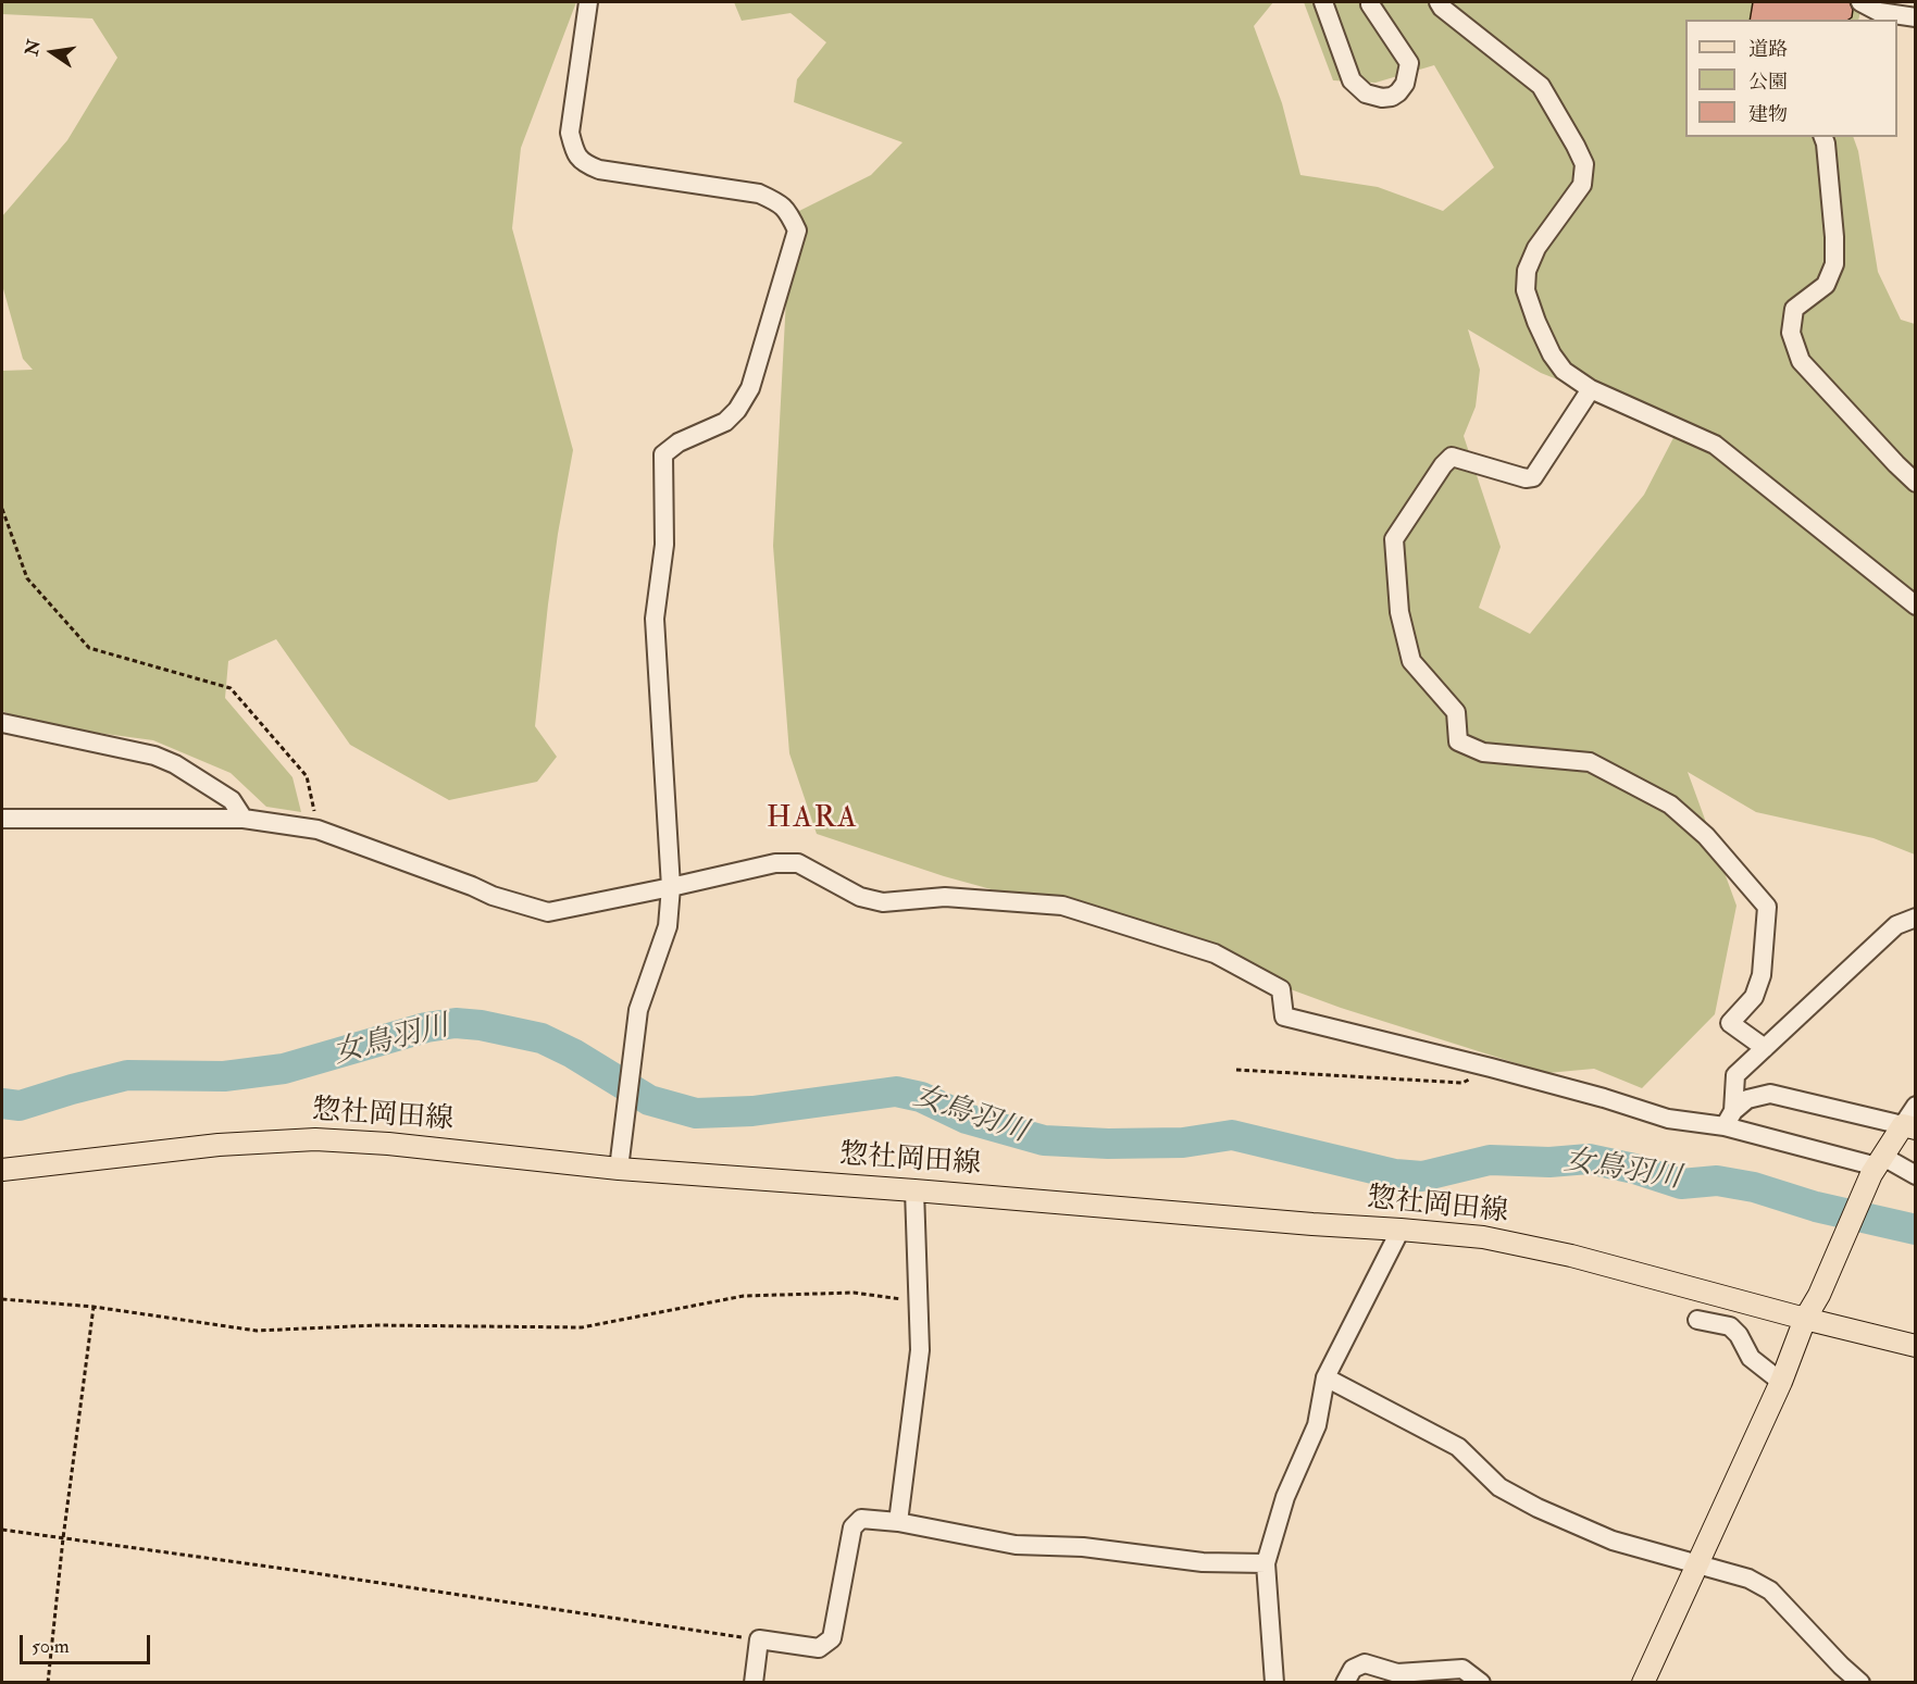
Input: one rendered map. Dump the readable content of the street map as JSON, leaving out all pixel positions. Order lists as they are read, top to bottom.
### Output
{
  "streets": {
    "main road": ["惣社岡田線"]
  },
  "districts": ["HARA"],
  "water": ["女鳥羽川"],
  "legend": ["道路", "公園", "建物"],
  "scale_bar": "50 m",
  "north": "left"
}
